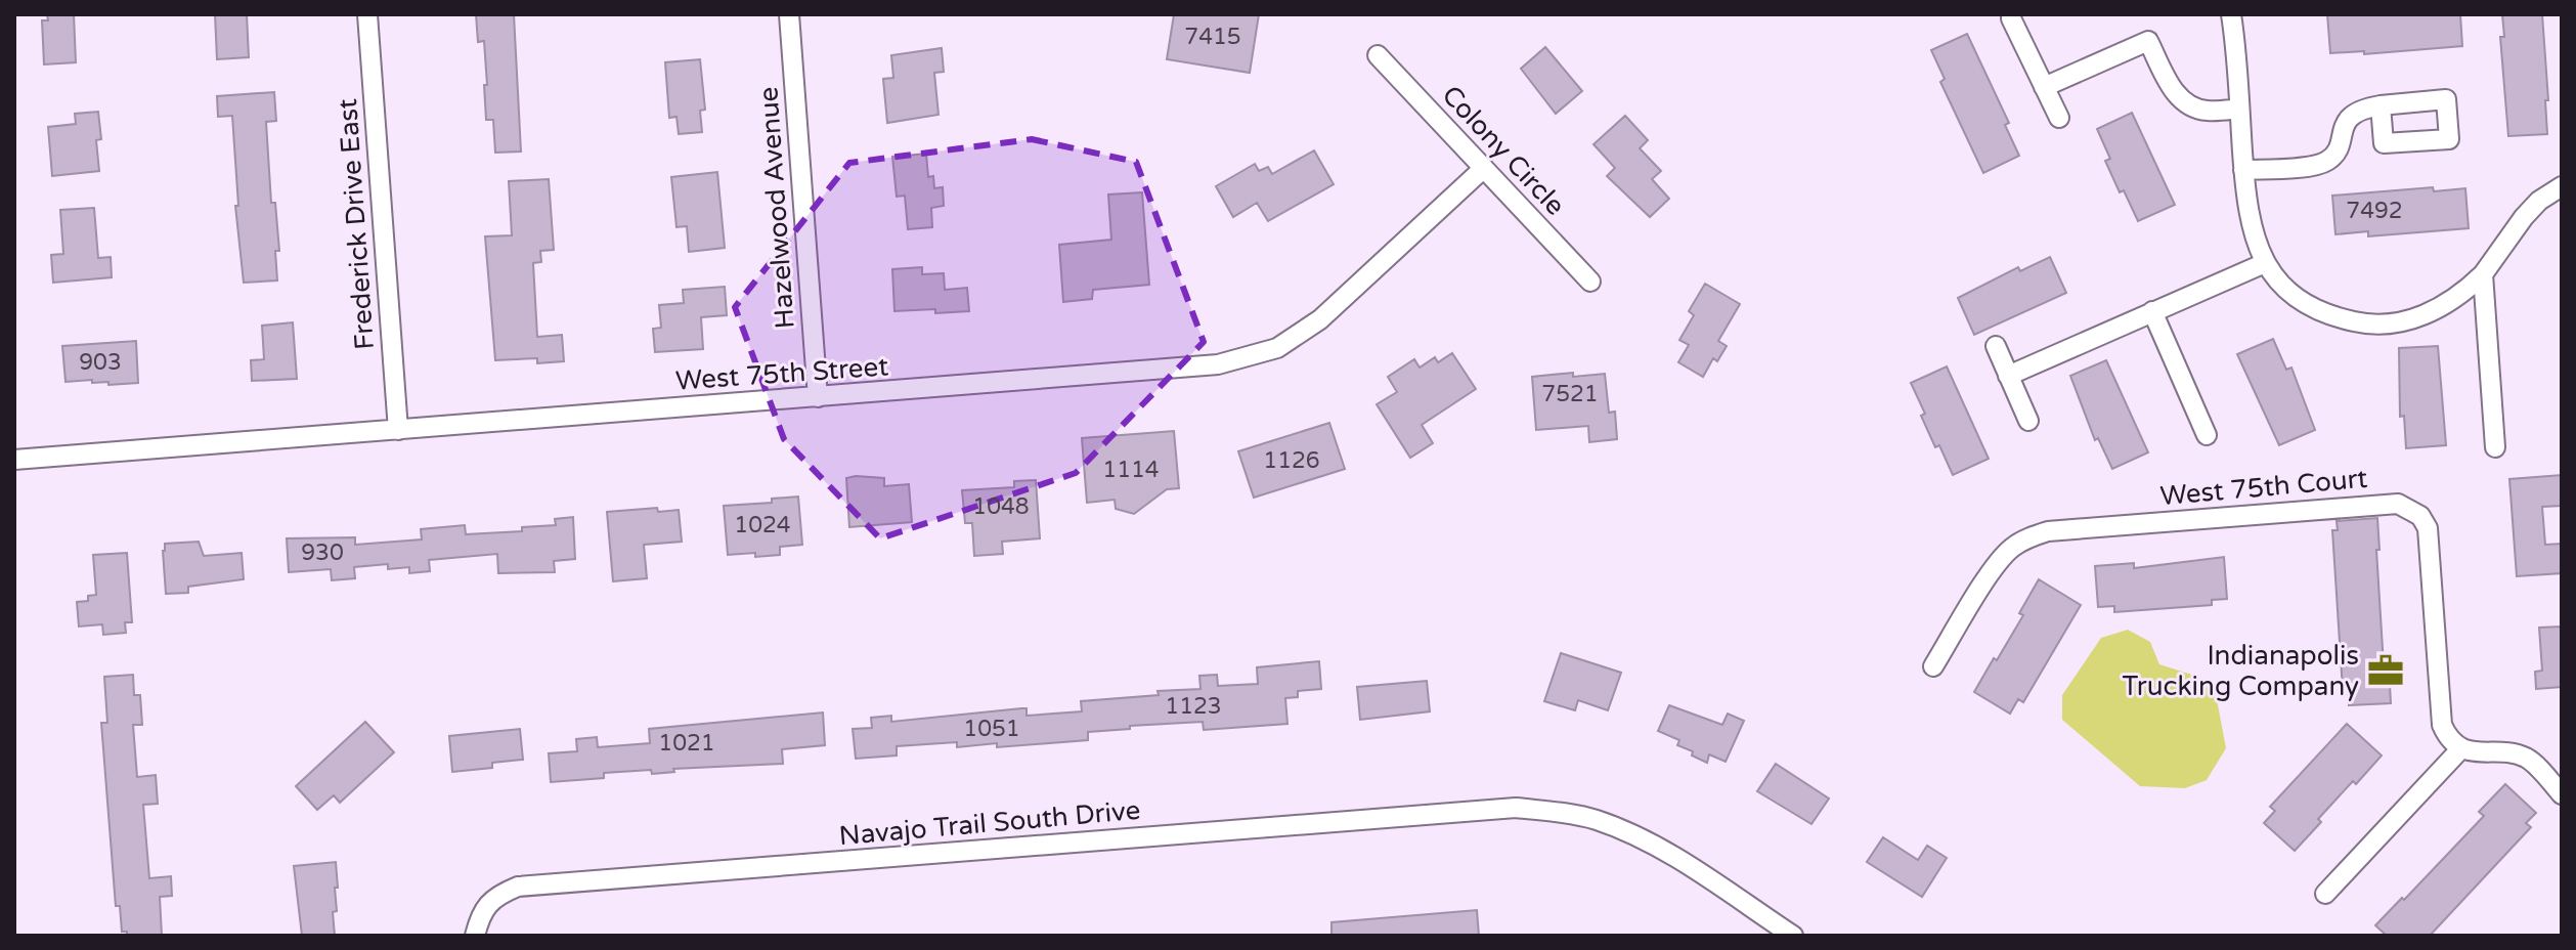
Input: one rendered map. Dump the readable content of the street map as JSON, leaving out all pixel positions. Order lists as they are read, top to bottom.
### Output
{
  "streets": {
    "street": [
      "Colony Circle",
      "Hazelwood Avenue",
      "Frederick Drive East",
      "West 75th Street",
      "West 75th Court",
      "Navajo Trail South Drive"
    ]
  },
  "crossings": [
    ["Colony Circle", "West 75th Street"],
    ["Hazelwood Avenue", "West 75th Street"],
    ["Frederick Drive East", "West 75th Street"]
  ],
  "places": {
    "office": ["Indianapolis Trucking Company"]
  },
  "house_numbers": [
    "7415",
    "7492",
    "903",
    "7521",
    "1126",
    "1114",
    "1048",
    "1024",
    "930",
    "1123",
    "1051",
    "1021"
  ]
}
